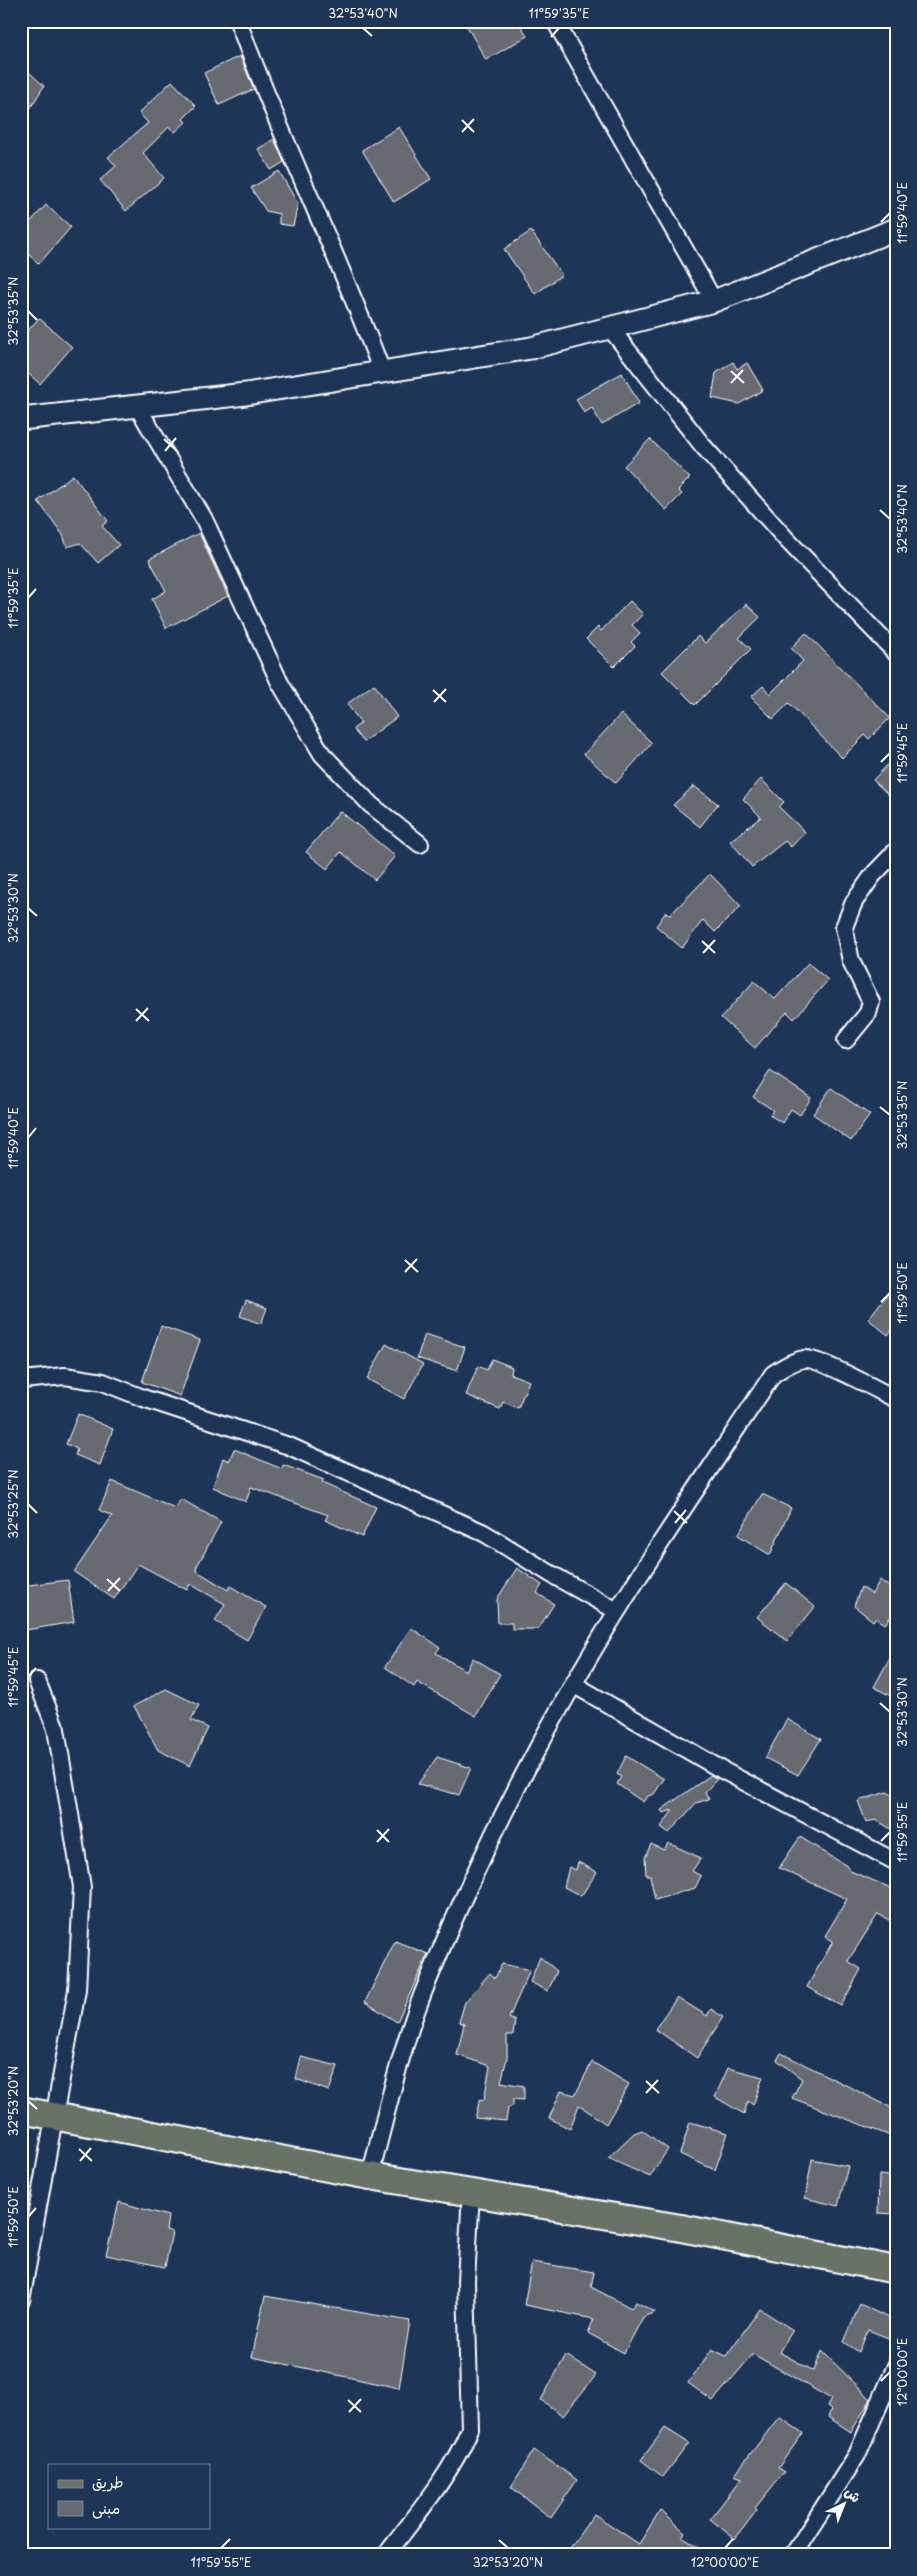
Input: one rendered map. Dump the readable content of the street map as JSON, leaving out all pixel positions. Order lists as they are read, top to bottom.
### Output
{
  "legend": ["طريق", "مبنى"],
  "north": "top right",
  "coordinates": [
    "32°53'40\"N",
    "11°59'35\"E",
    "11°59'40\"E",
    "32°53'35\"N",
    "11°59'45\"E",
    "32°53'30\"N",
    "11°59'50\"E",
    "32°53'25\"N",
    "11°59'55\"E",
    "32°53'20\"N",
    "12°00'00\"E"
  ]
}
